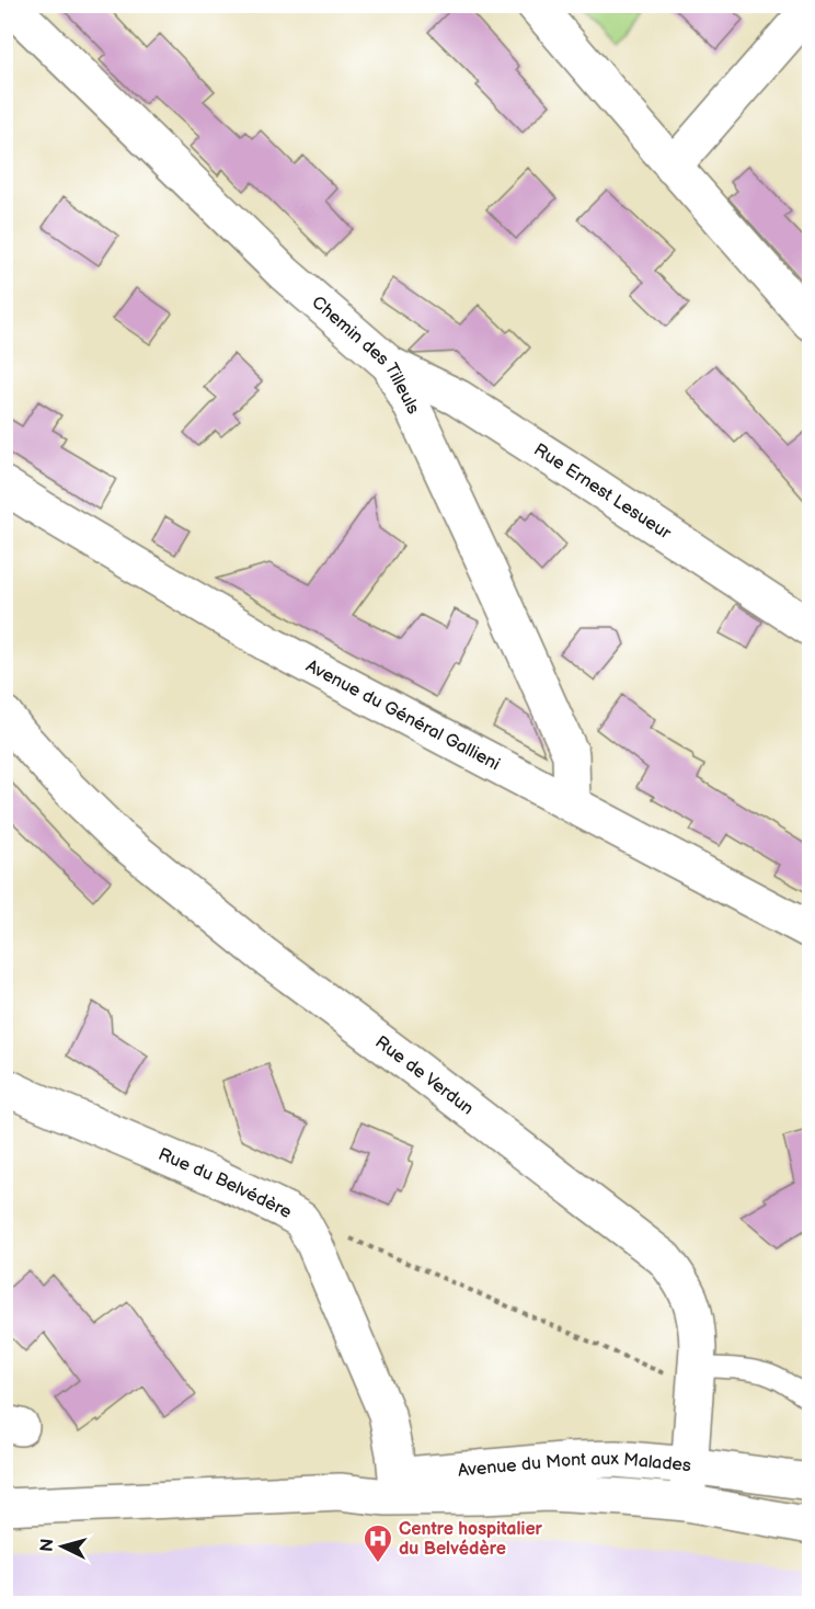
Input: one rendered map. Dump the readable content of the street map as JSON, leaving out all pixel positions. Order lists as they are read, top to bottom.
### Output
{
  "streets": {
    "street": [
      "Chemin des Tilleuls",
      "Rue Ernest Lesueur",
      "Avenue du Général Gallieni",
      "Rue de Verdun",
      "Rue du Belvédère",
      "Avenue du Mont aux Malades"
    ]
  },
  "crossings": [
    ["Chemin des Tilleuls", "Rue Ernest Lesueur"],
    ["Chemin des Tilleuls", "Avenue du Général Gallieni"],
    ["Rue de Verdun", "Avenue du Mont aux Malades"],
    ["Rue du Belvédère", "Avenue du Mont aux Malades"]
  ],
  "places": {
    "hospital": ["Centre hospitalier du Belvédère"]
  },
  "north": "left"
}
